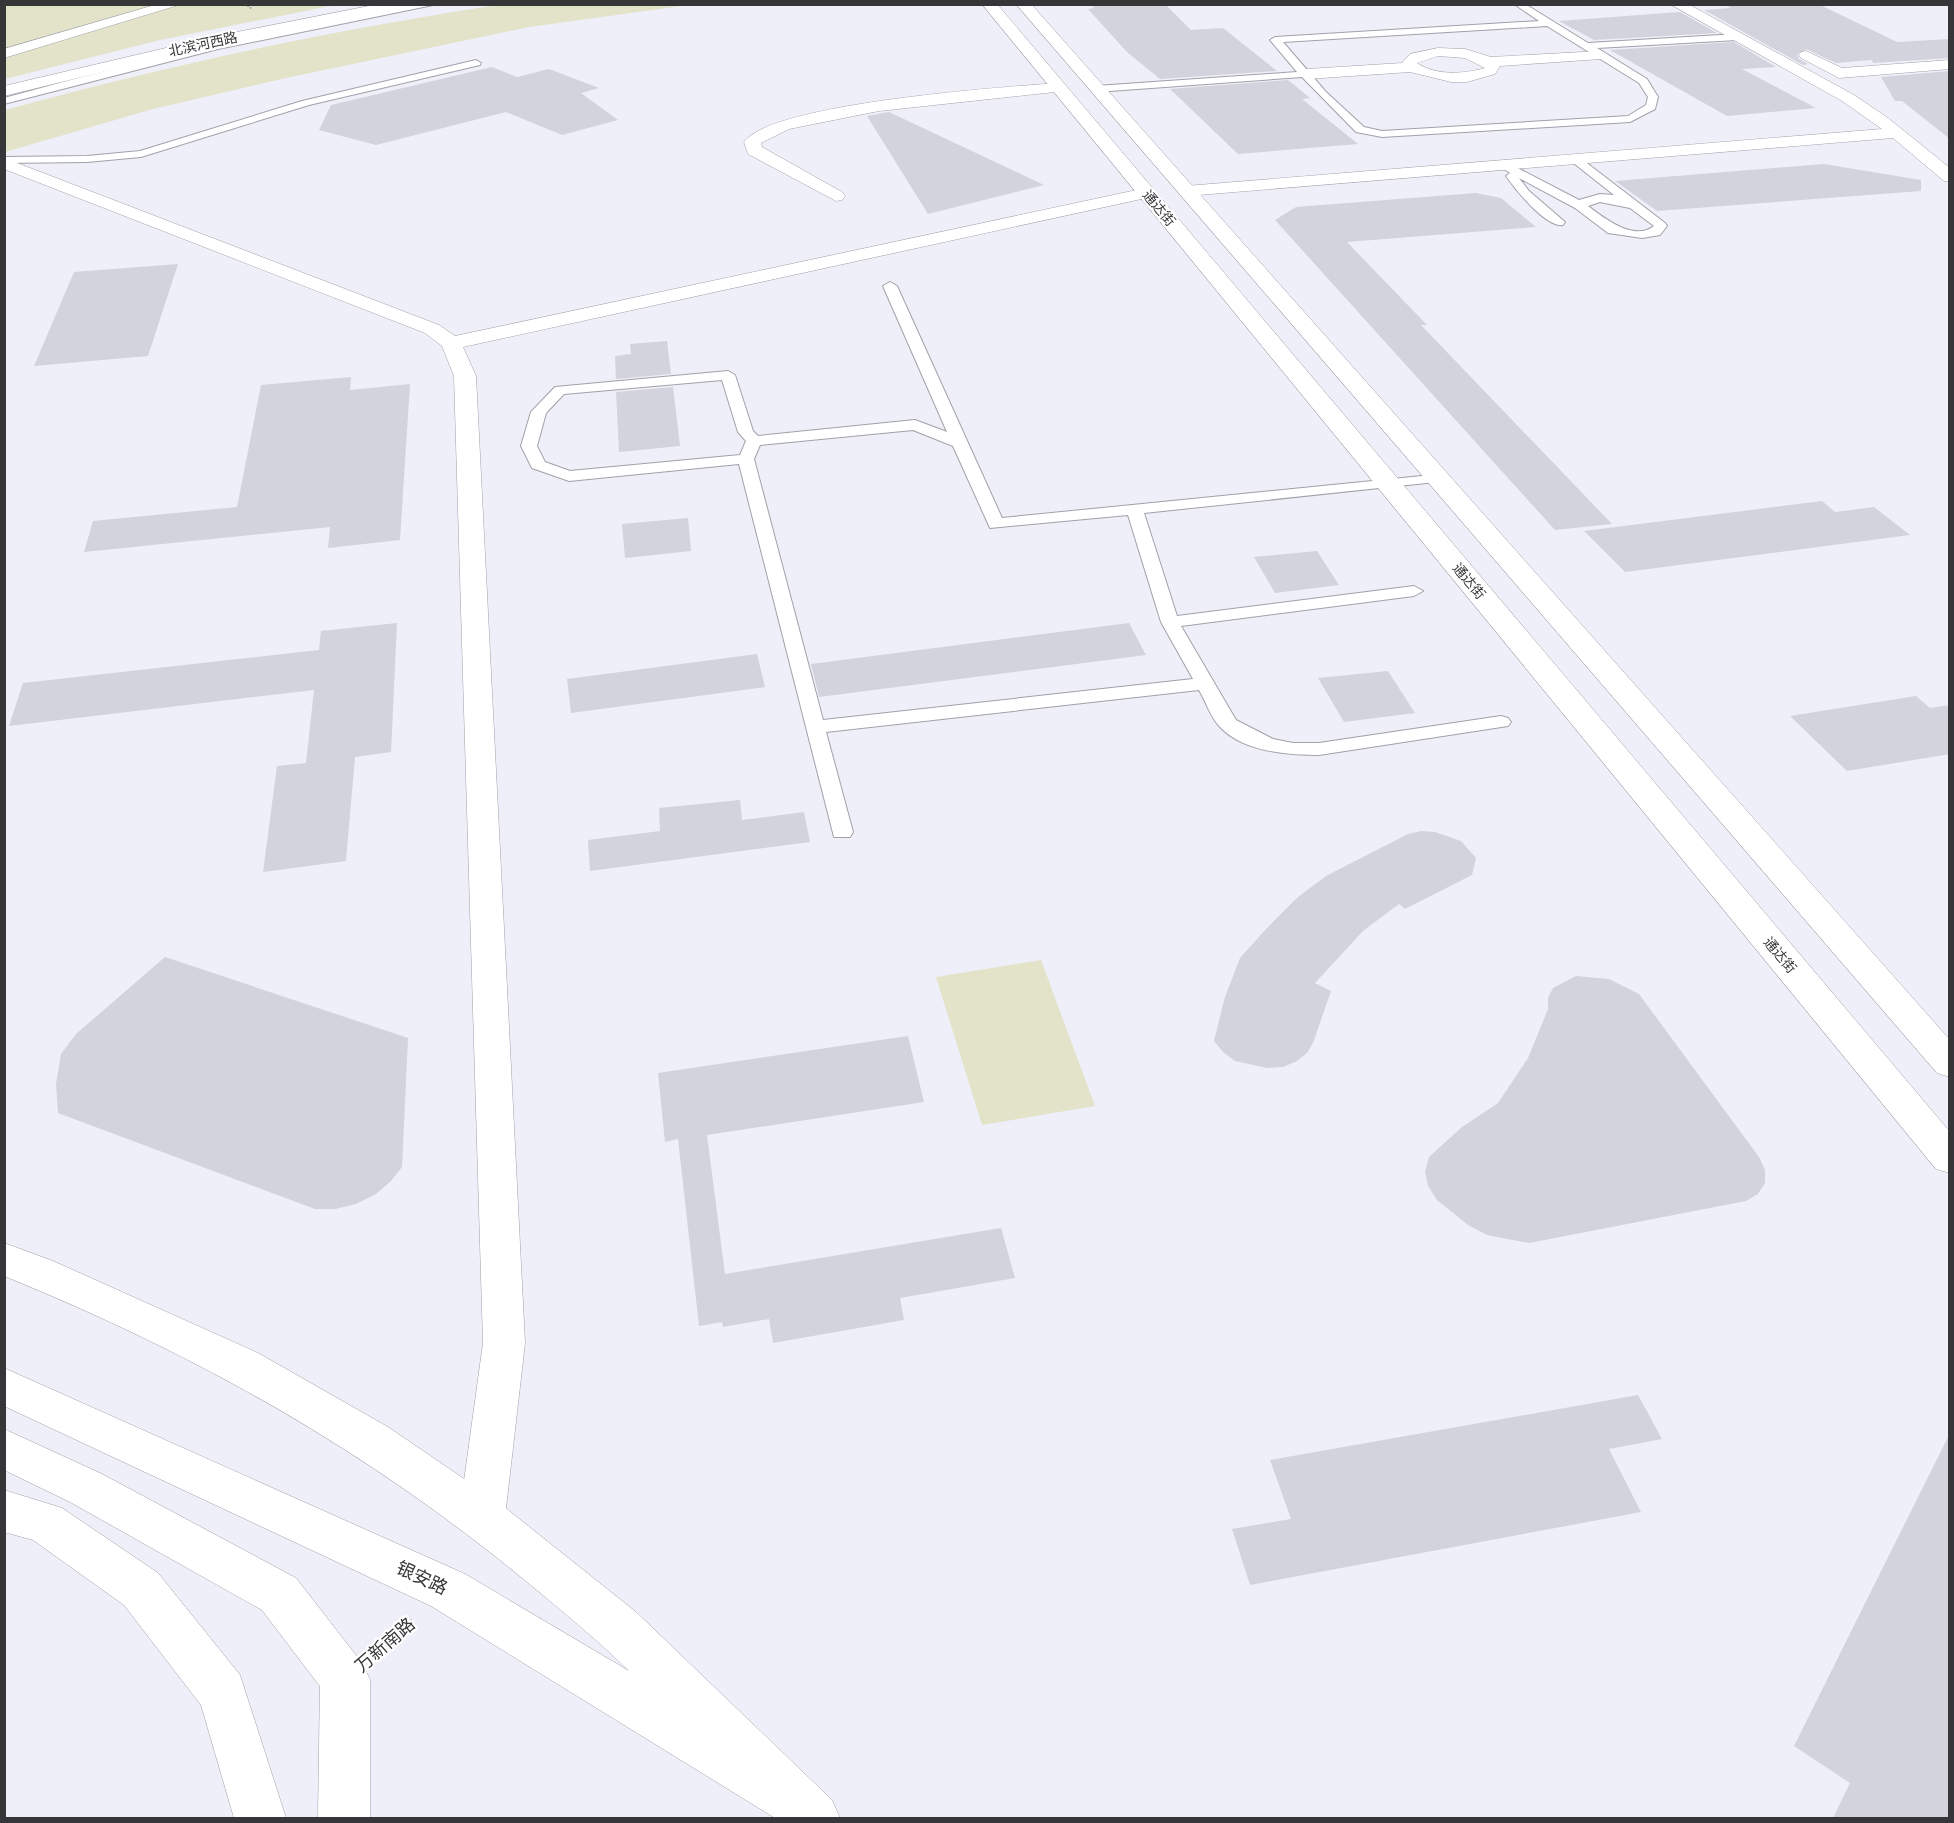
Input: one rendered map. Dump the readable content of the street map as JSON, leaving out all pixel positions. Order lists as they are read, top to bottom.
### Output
{
  "streets": {
    "main road": [
      "北滨河西路",
      "通达街",
      "银安路",
      "万新南路"
    ]
  },
  "crossings": [
    ["银安路", "万新南路"]
  ]
}
